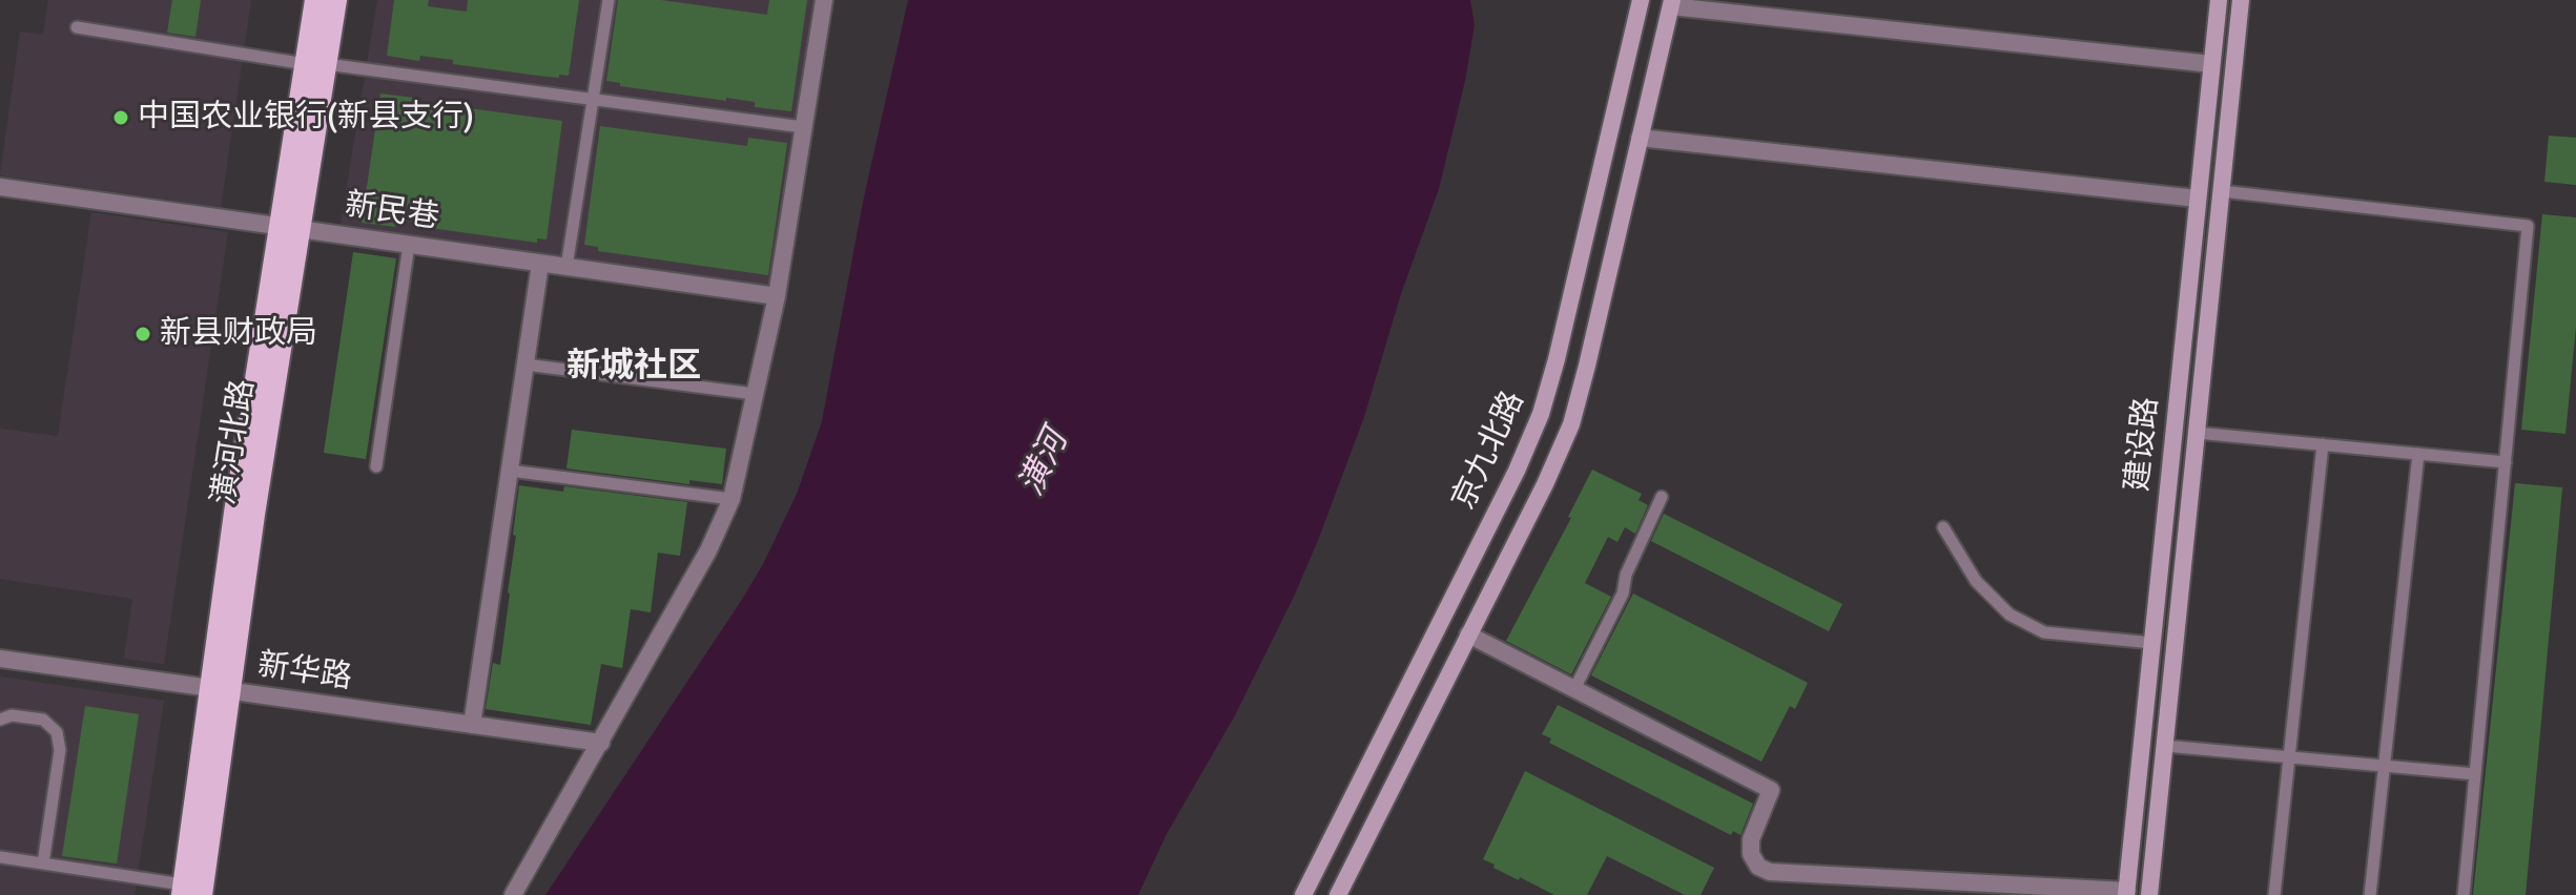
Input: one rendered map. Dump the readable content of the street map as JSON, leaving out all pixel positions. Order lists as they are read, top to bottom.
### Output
{
  "streets": {
    "main road": ["潢河北路", "建设路", "京九北路"],
    "street": ["新民巷", "新华路"]
  },
  "crossings": [
    ["新民巷", "潢河北路"],
    ["潢河北路", "新华路"]
  ],
  "districts": ["新城社区"],
  "water": ["潢河"],
  "places": ["中国农业银行(新县支行)", "新县财政局"]
}
